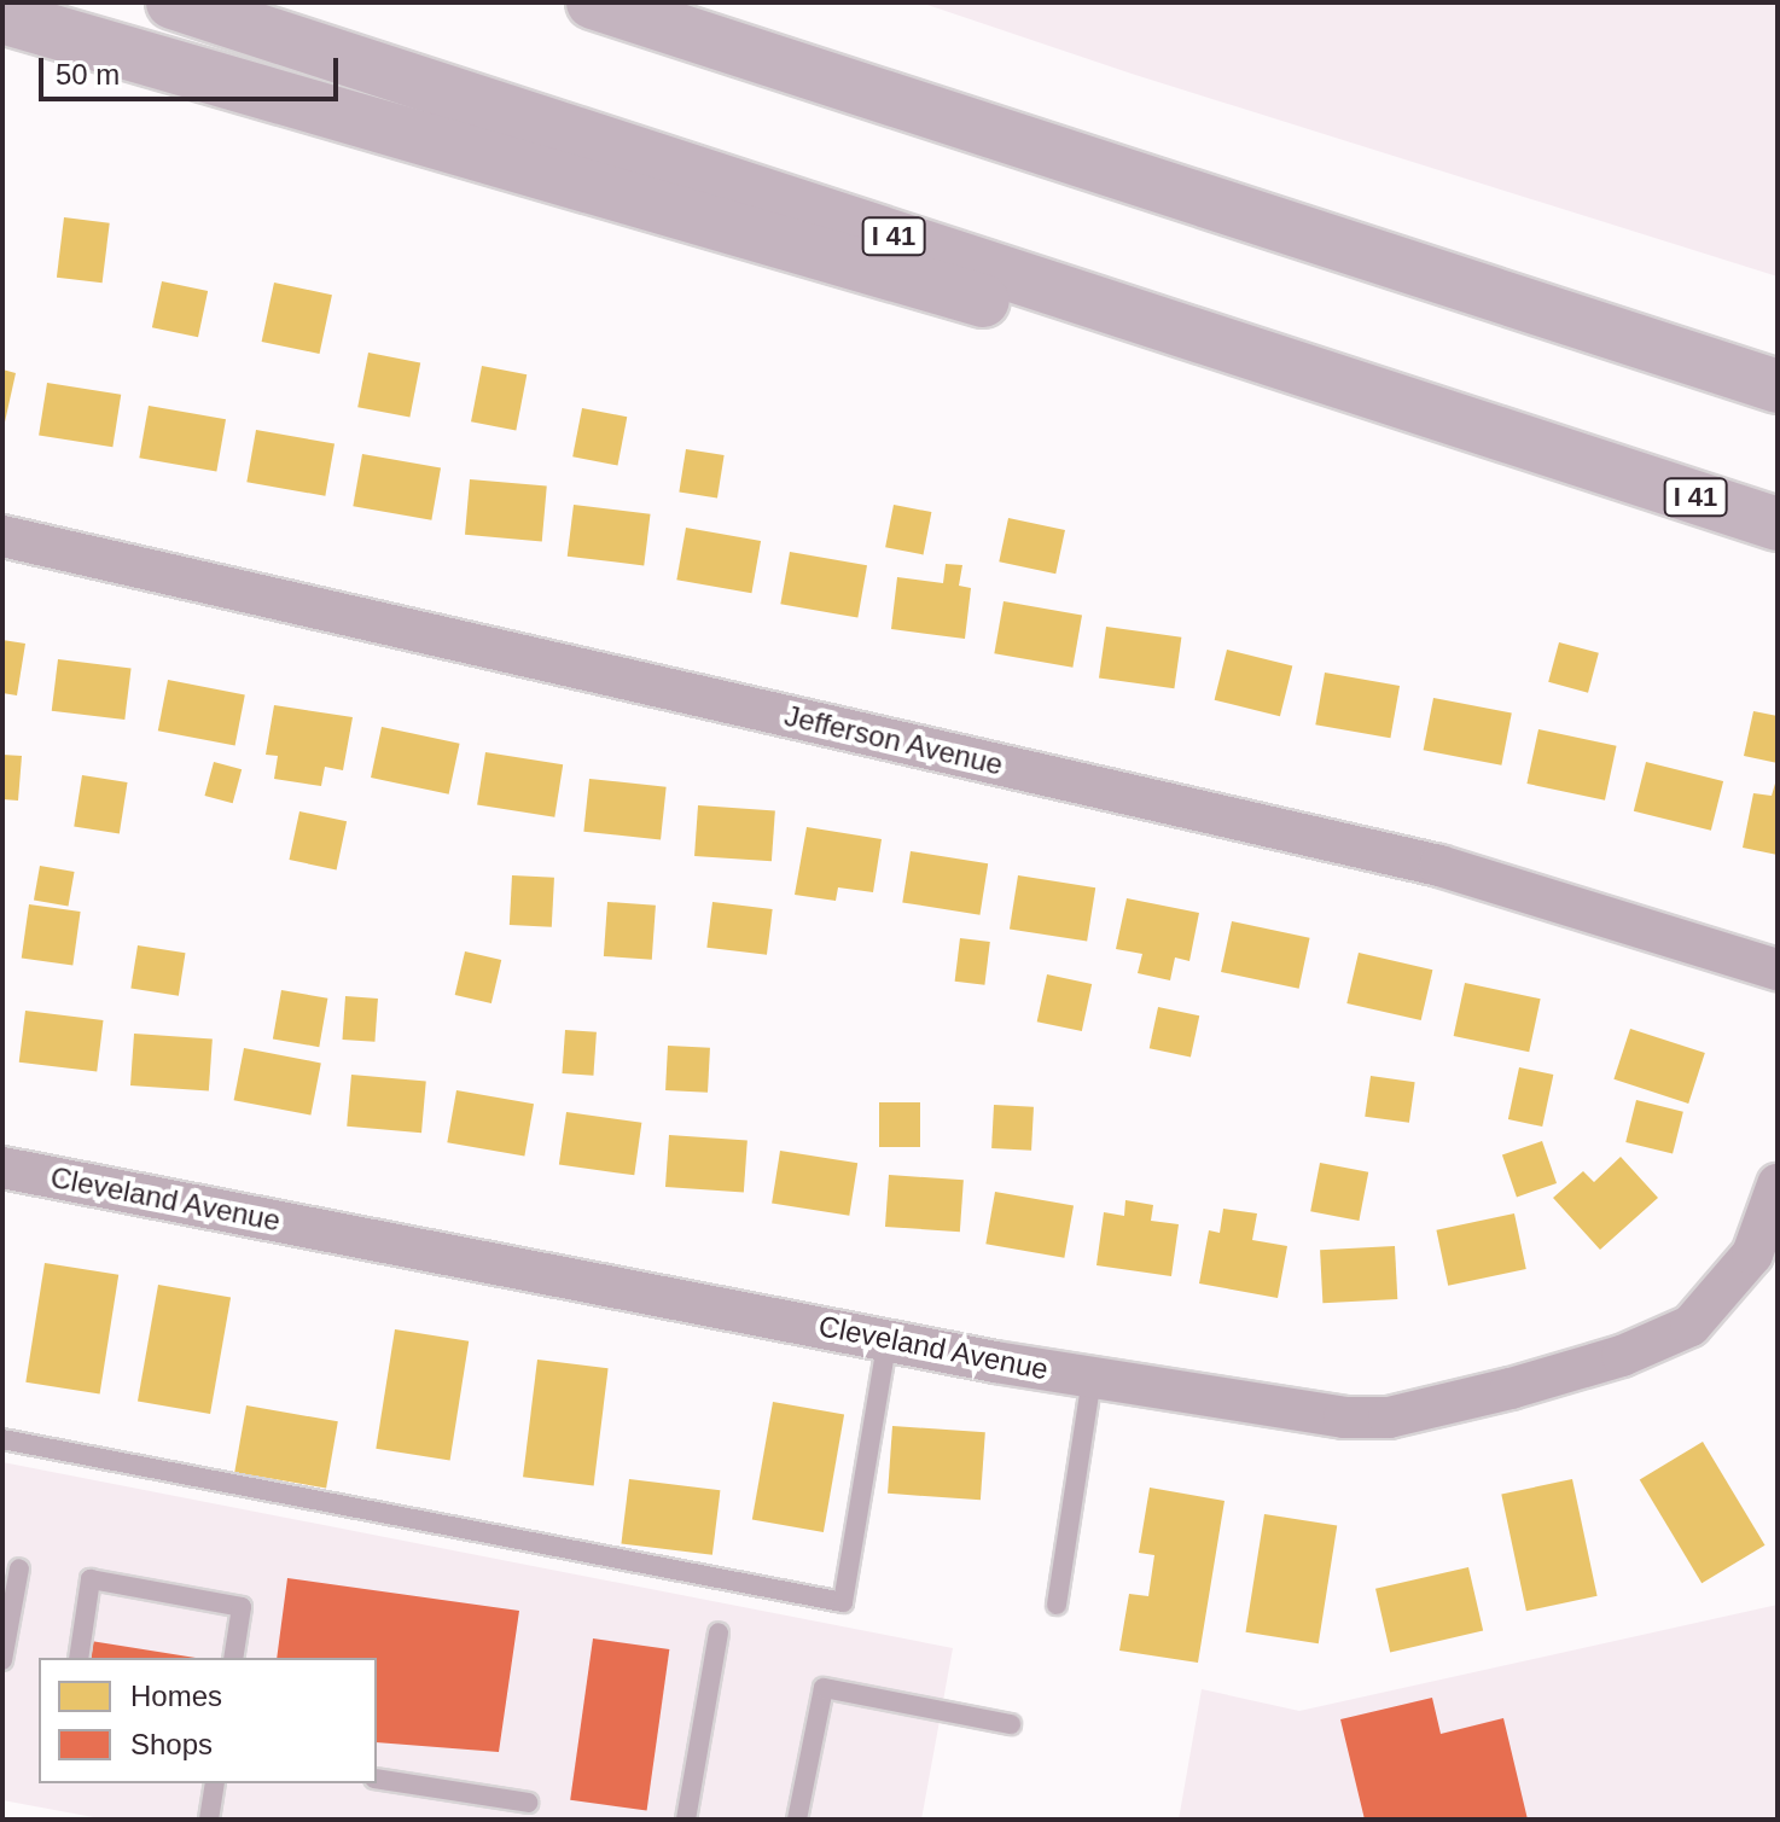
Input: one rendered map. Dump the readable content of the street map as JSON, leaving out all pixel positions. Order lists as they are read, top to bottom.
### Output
{
  "streets": {
    "highway": ["I 41"],
    "street": ["Jefferson Avenue", "Cleveland Avenue"]
  },
  "legend": ["Homes", "Shops"],
  "scale_bar": "50 m"
}
